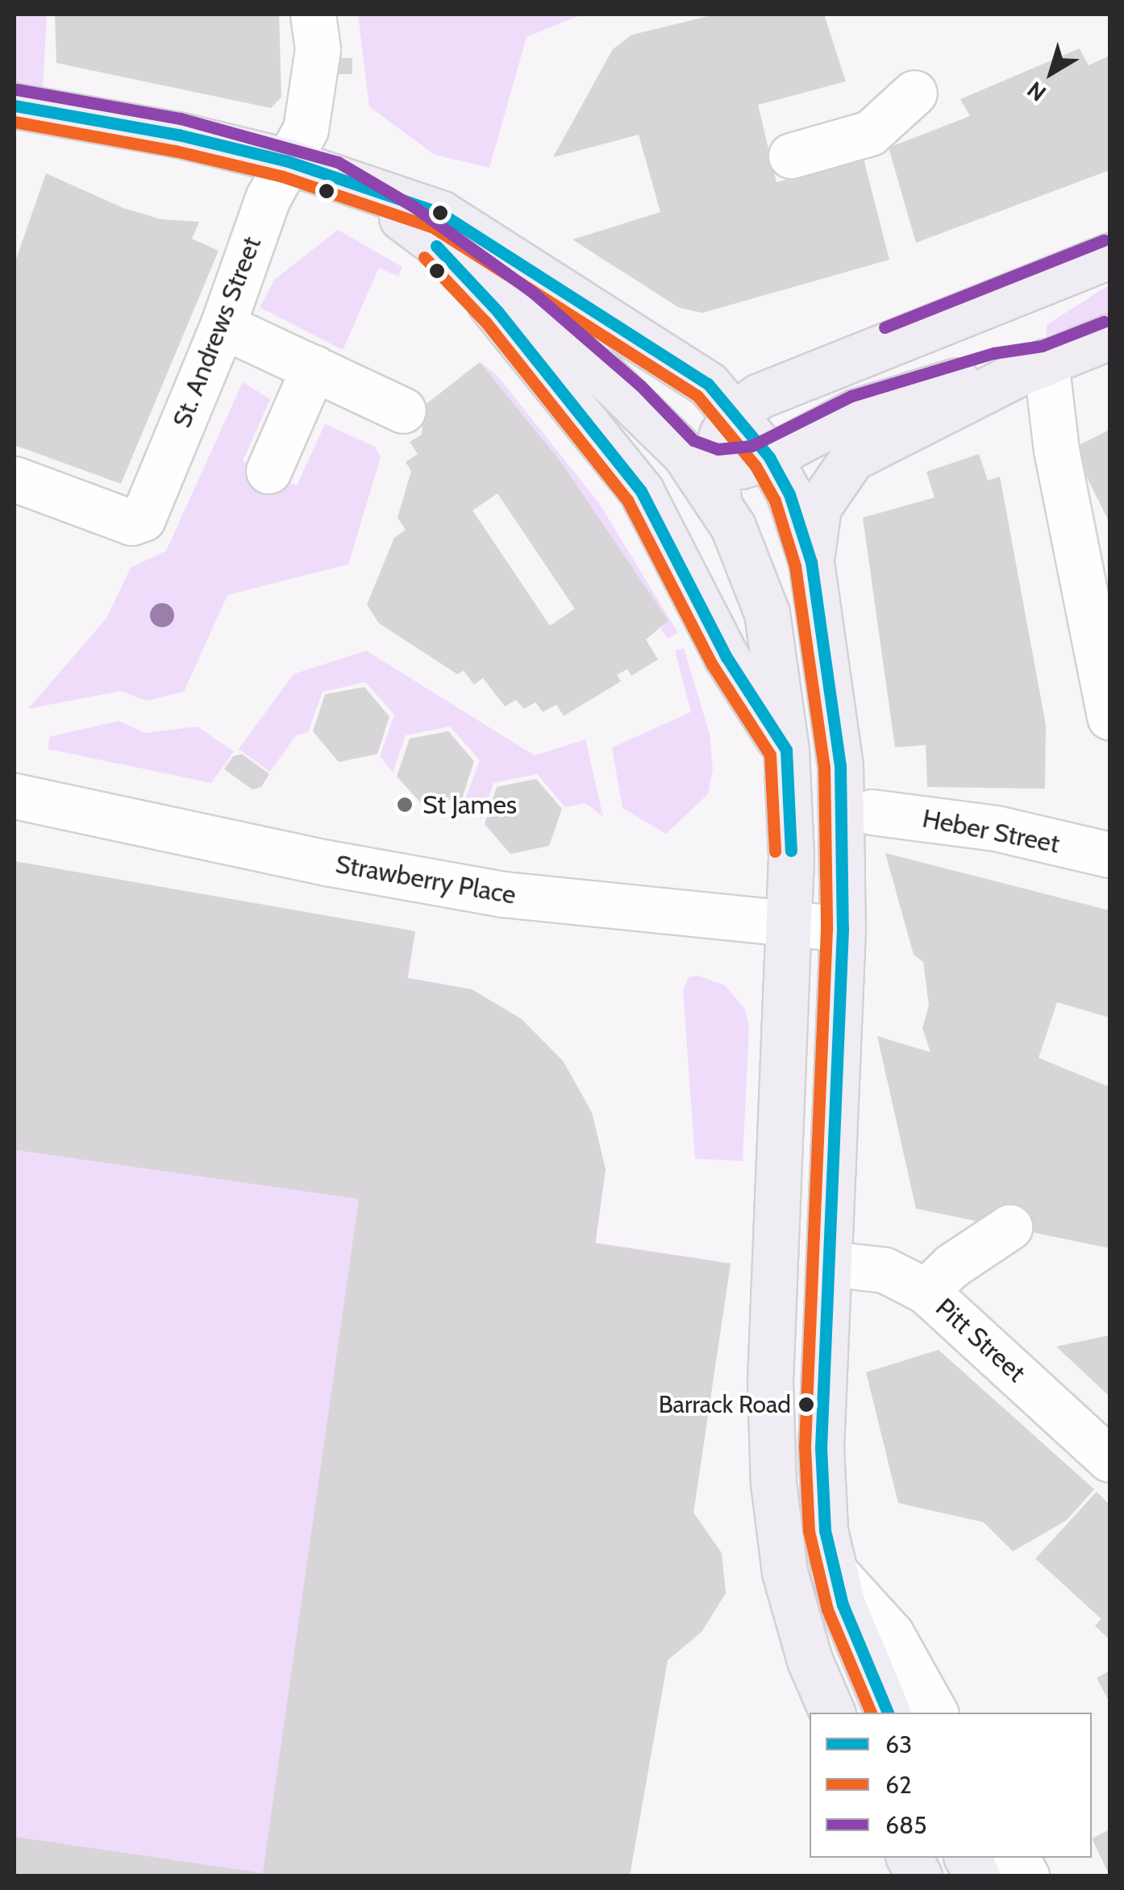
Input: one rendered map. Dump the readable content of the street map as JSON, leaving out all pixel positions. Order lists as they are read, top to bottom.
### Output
{
  "streets": {
    "street": [
      "St. Andrews Street",
      "Heber Street",
      "Strawberry Place",
      "Pitt Street"
    ]
  },
  "places": ["St James", "Barrack Road"],
  "lines": ["transit line 685", "transit line 63", "transit line 62"],
  "legend": ["63", "62", "685"],
  "north": "bottom left"
}
